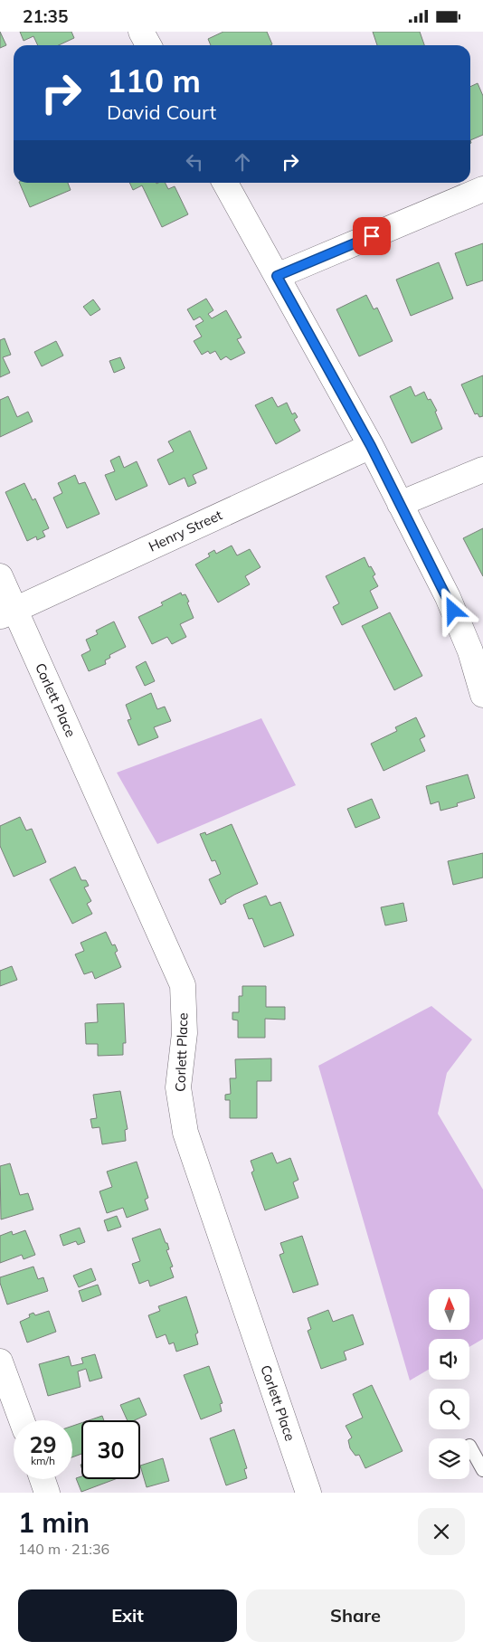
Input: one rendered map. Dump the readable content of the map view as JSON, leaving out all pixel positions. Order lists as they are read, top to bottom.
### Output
{
  "streets": {
    "street": ["Henry Street", "Corlett Place"]
  },
  "crossings": [
    ["Henry Street", "Corlett Place"]
  ],
  "north": "top",
  "page": {
    "status": "21:35",
    "turn": ["110 m", "David Court"],
    "speed": "29 km/h",
    "limit": "30",
    "heading": ["1 min", "140 m · 21:36"],
    "buttons": ["Exit", "Share"]
  }
}
